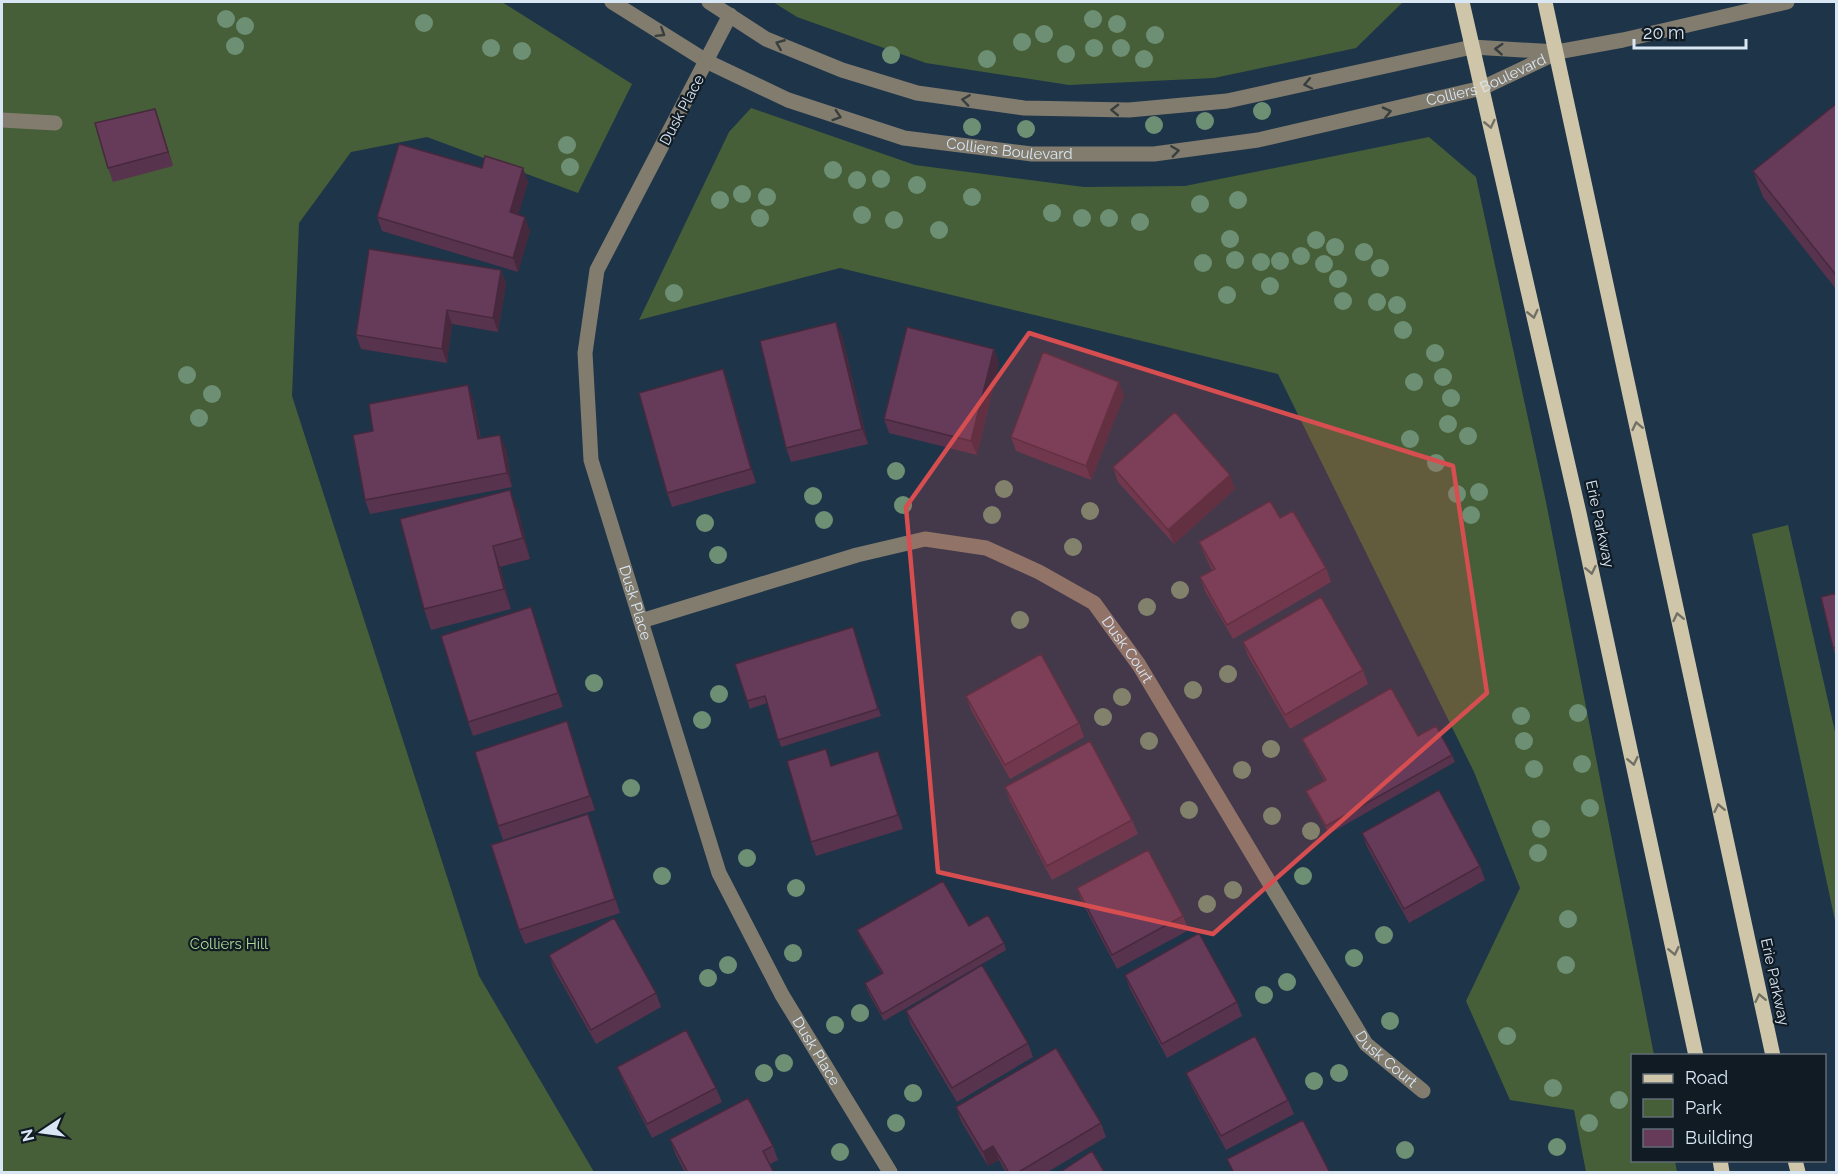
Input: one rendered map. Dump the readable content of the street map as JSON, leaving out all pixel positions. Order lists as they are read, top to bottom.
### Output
{
  "streets": {
    "main road": ["Erie Parkway"],
    "street": ["Colliers Boulevard", "Dusk Place", "Dusk Court"]
  },
  "crossings": [
    ["Colliers Boulevard", "Dusk Place"],
    ["Colliers Boulevard", "Erie Parkway"],
    ["Dusk Place", "Dusk Court"]
  ],
  "parks": ["Colliers Hill"],
  "legend": ["Road", "Park", "Building"],
  "scale_bar": "20 m",
  "north": "left"
}
